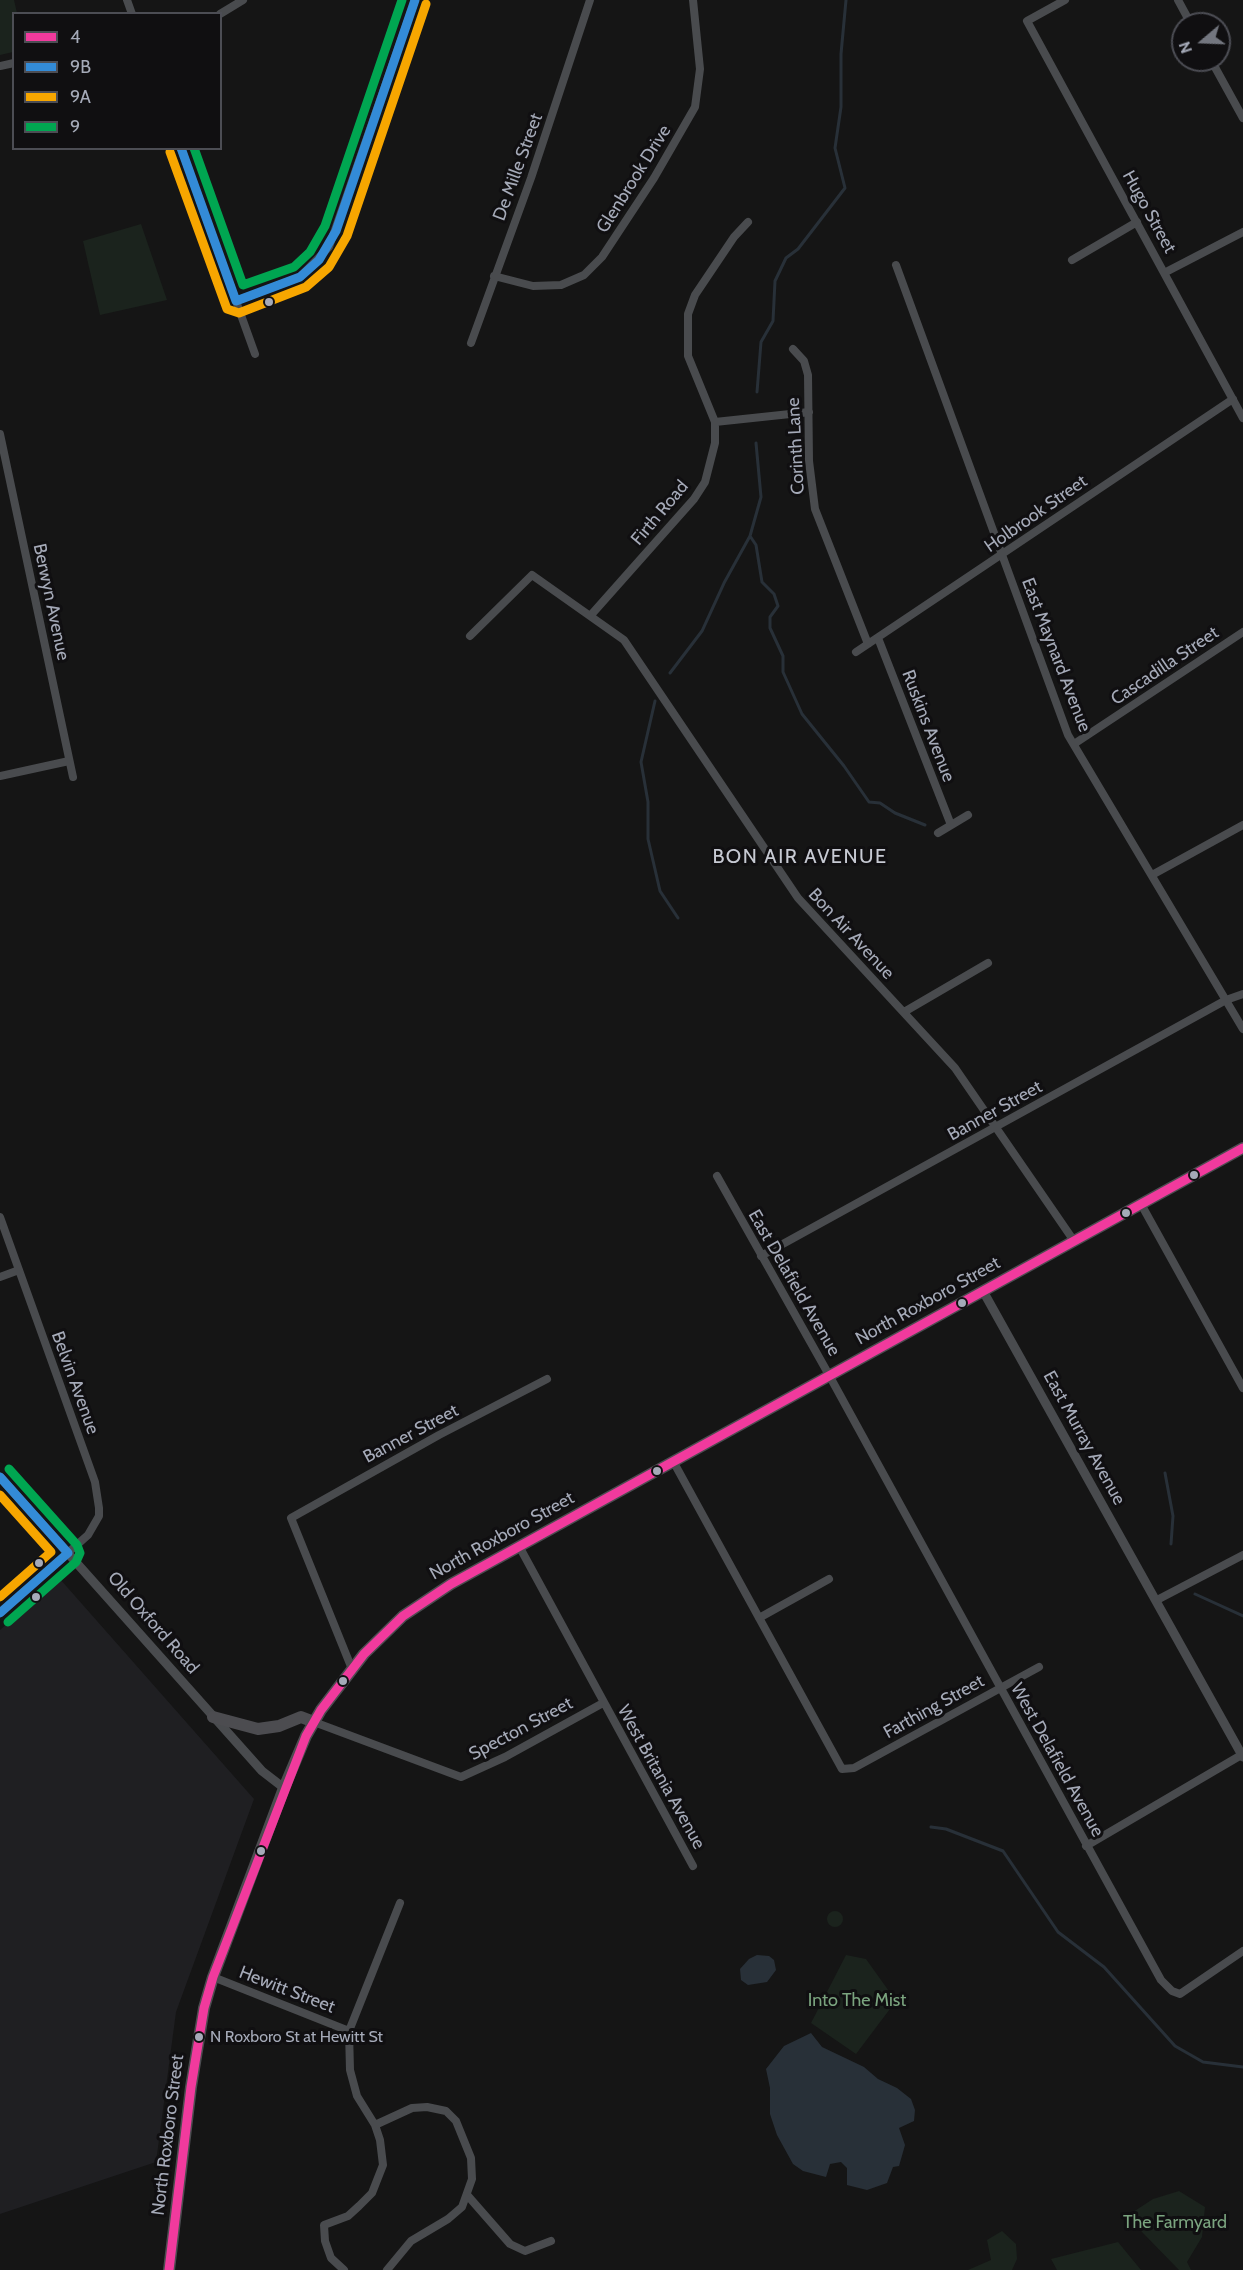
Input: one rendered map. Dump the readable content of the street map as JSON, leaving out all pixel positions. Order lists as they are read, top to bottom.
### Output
{
  "streets": {
    "main road": ["North Roxboro Street"],
    "street": [
      "De Mille Street",
      "Glenbrook Drive",
      "Hugo Street",
      "Corinth Lane",
      "Firth Road",
      "Holbrook Street",
      "Berwyn Avenue",
      "East Maynard Avenue",
      "Cascadilla Street",
      "Ruskins Avenue",
      "Bon Air Avenue",
      "Banner Street",
      "East Delafield Avenue",
      "Belvin Avenue",
      "East Murray Avenue",
      "Old Oxford Road",
      "Farthing Street",
      "Specton Street",
      "West Delafield Avenue",
      "West Britania Avenue",
      "Hewitt Street"
    ]
  },
  "crossings": [
    ["De Mille Street", "Glenbrook Drive"],
    ["Hugo Street", "Holbrook Street"],
    ["Corinth Lane", "Holbrook Street"],
    ["Firth Road", "Bon Air Avenue"],
    ["Holbrook Street", "East Maynard Avenue"],
    ["Holbrook Street", "Ruskins Avenue"],
    ["East Maynard Avenue", "Cascadilla Street"],
    ["East Maynard Avenue", "Banner Street"],
    ["Bon Air Avenue", "Banner Street"],
    ["Bon Air Avenue", "North Roxboro Street"],
    ["Banner Street", "East Delafield Avenue"],
    ["Banner Street", "North Roxboro Street"],
    ["East Delafield Avenue", "North Roxboro Street"],
    ["East Delafield Avenue", "West Delafield Avenue"],
    ["North Roxboro Street", "East Murray Avenue"],
    ["North Roxboro Street", "Old Oxford Road"],
    ["North Roxboro Street", "Specton Street"],
    ["North Roxboro Street", "West Britania Avenue"],
    ["North Roxboro Street", "Hewitt Street"],
    ["Belvin Avenue", "Old Oxford Road"],
    ["Farthing Street", "West Delafield Avenue"],
    ["Specton Street", "West Britania Avenue"]
  ],
  "districts": ["BON AIR AVENUE"],
  "parks": ["Into The Mist", "The Farmyard"],
  "places": ["N Roxboro St at Hewitt St"],
  "lines": [
    "transit line 9B",
    "transit line 9",
    "transit line 9A",
    "transit line 4"
  ],
  "legend": [
    "4",
    "9B",
    "9A",
    "9"
  ],
  "north": "left"
}
